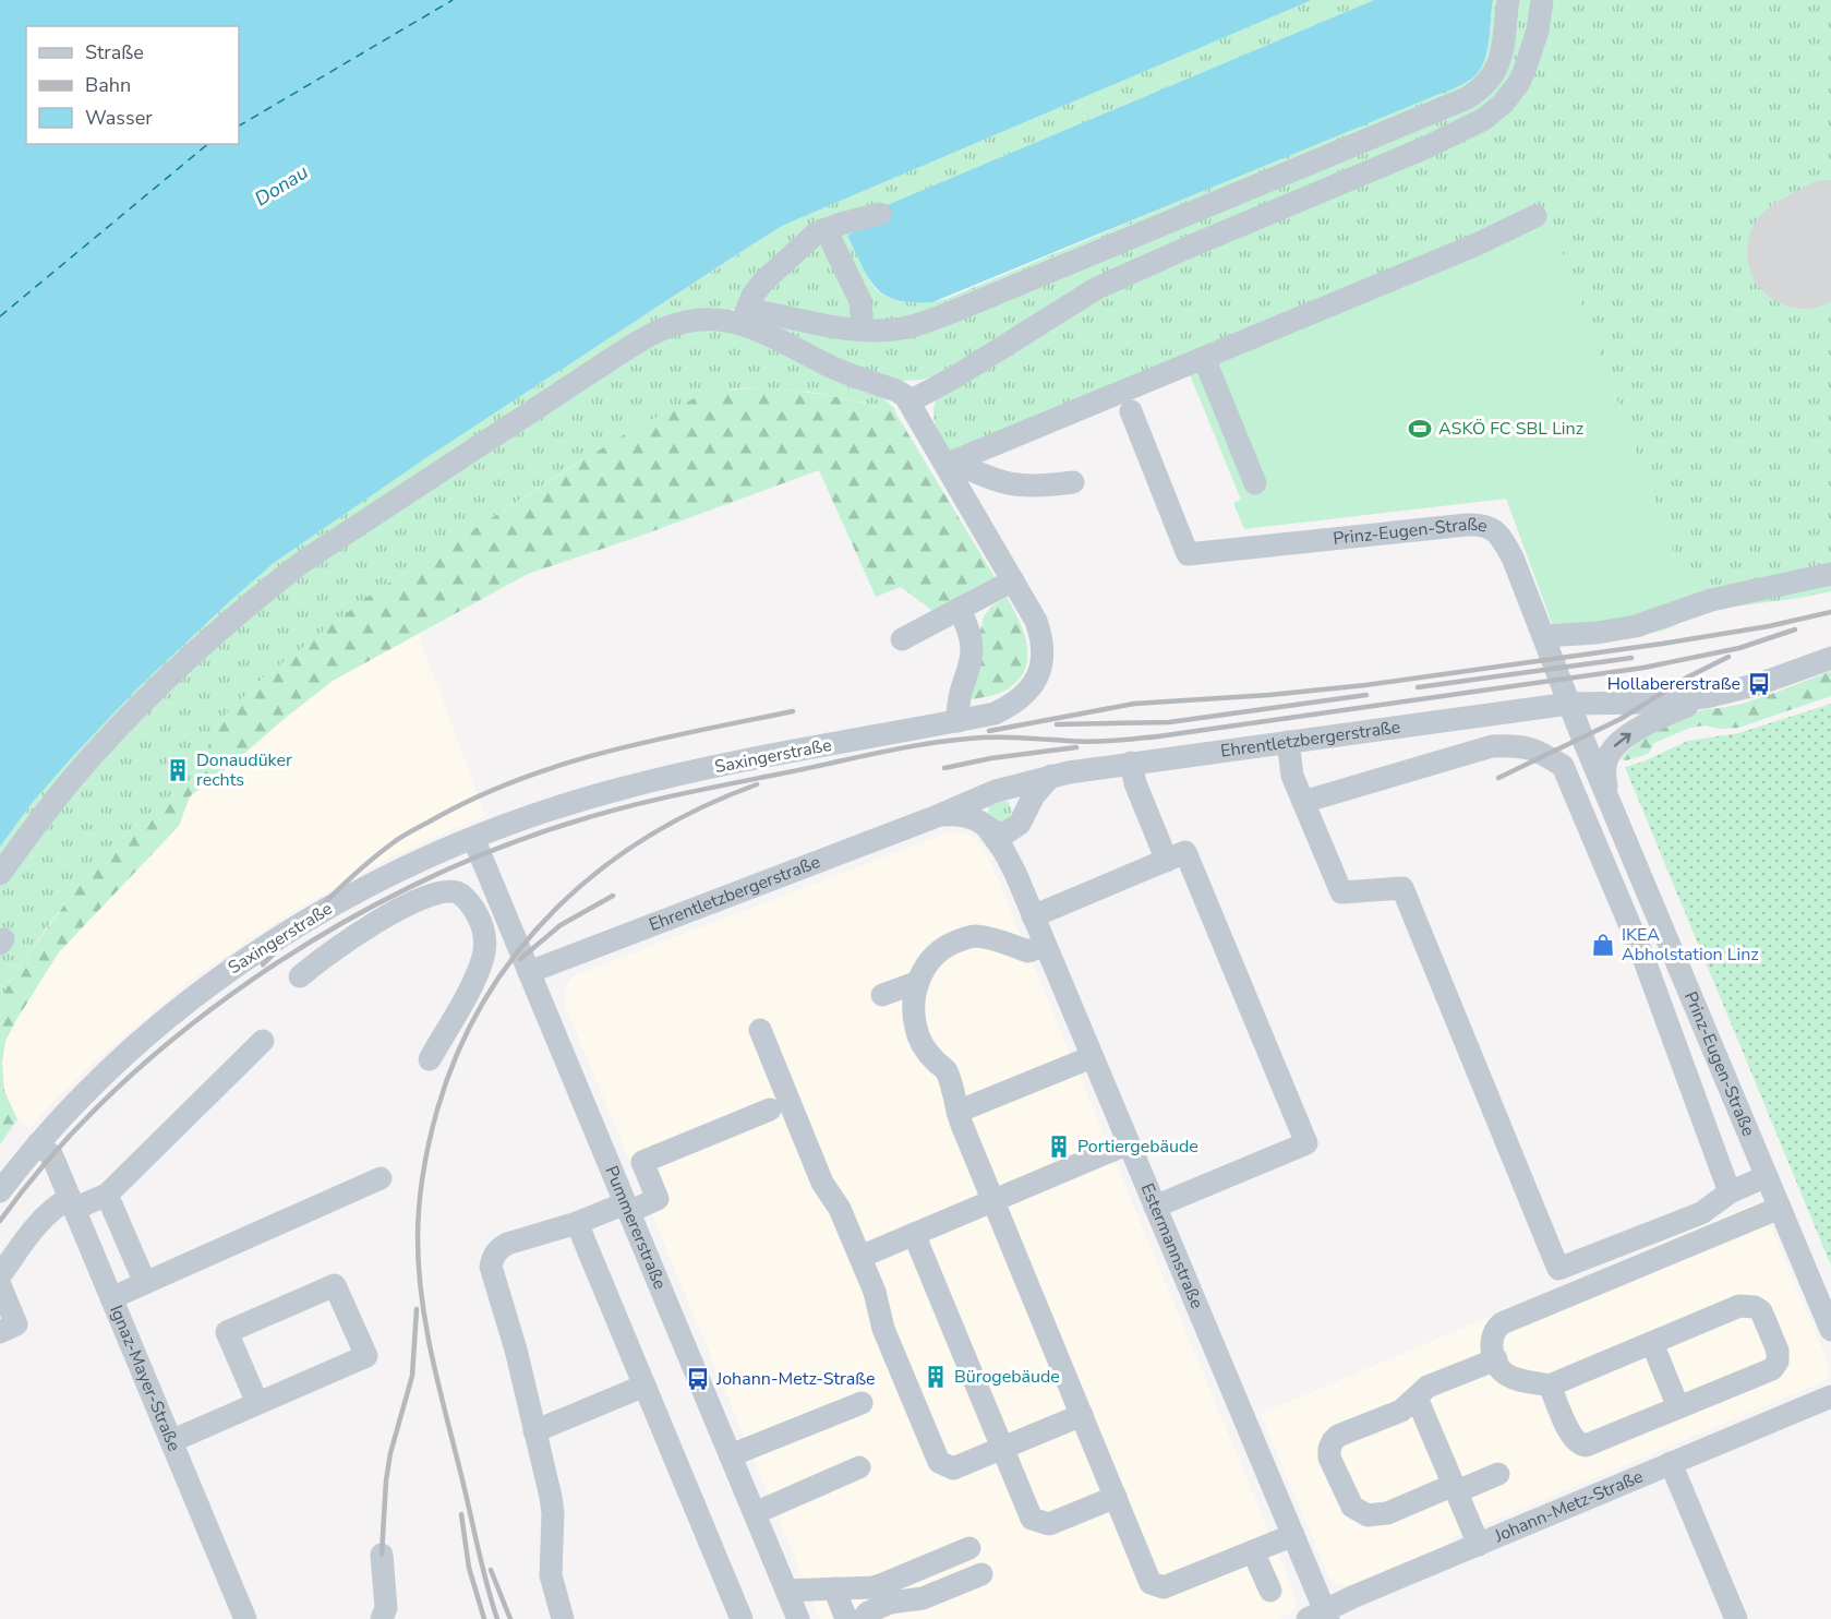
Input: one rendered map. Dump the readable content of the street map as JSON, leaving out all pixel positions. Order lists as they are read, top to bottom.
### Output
{
  "streets": {
    "street": [
      "Prinz-Eugen-Straße",
      "Ehrentletzbergerstraße",
      "Saxingerstraße",
      "Pummererstraße",
      "Estermannstraße",
      "Ignaz-Mayer-Straße",
      "Johann-Metz-Straße"
    ]
  },
  "crossings": [
    ["Prinz-Eugen-Straße", "Ehrentletzbergerstraße"],
    ["Ehrentletzbergerstraße", "Pummererstraße"],
    ["Ehrentletzbergerstraße", "Estermannstraße"],
    ["Saxingerstraße", "Pummererstraße"],
    ["Saxingerstraße", "Ignaz-Mayer-Straße"],
    ["Estermannstraße", "Johann-Metz-Straße"]
  ],
  "water": ["Donau"],
  "places": {
    "sports": ["ASKÖ FC SBL Linz"],
    "bus stop": ["Hollabererstraße", "Johann-Metz-Straße"],
    "building": ["Donaudüker rechts", "Portiergebäude", "Bürogebäude"],
    "shop": ["IKEA Abholstation Linz"]
  },
  "legend": ["Straße", "Bahn", "Wasser"]
}
